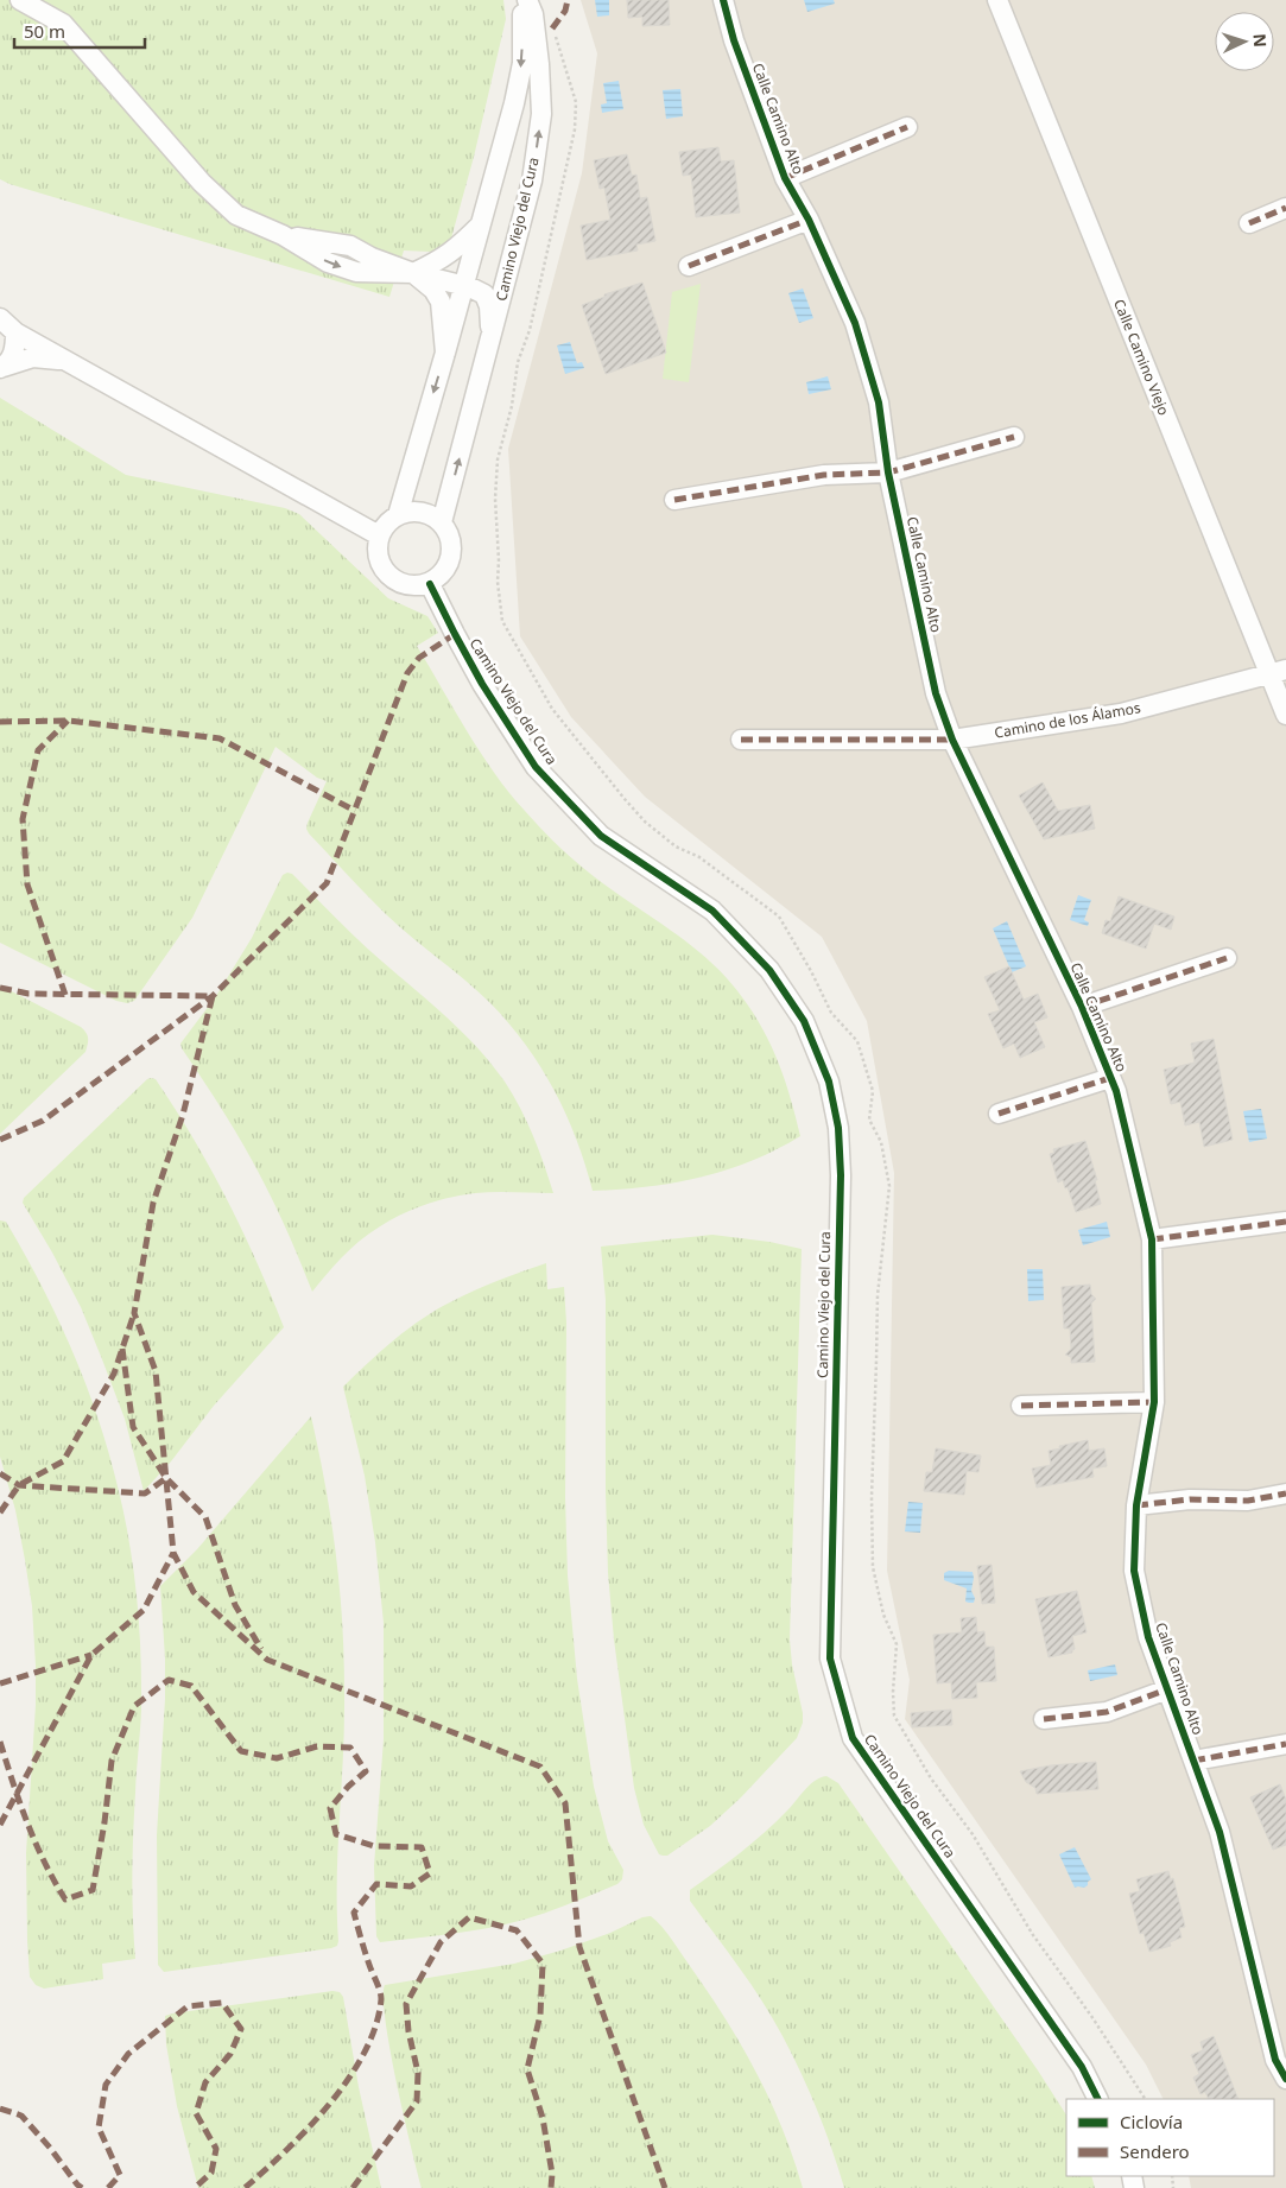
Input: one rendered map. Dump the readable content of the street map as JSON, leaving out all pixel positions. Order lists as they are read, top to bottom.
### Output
{
  "streets": {
    "street": [
      "Calle Camino Alto",
      "Camino Viejo del Cura",
      "Calle Camino Viejo",
      "Camino de los Álamos"
    ]
  },
  "crossings": [
    ["Calle Camino Alto", "Camino de los Álamos"],
    ["Calle Camino Viejo", "Camino de los Álamos"]
  ],
  "legend": ["Ciclovía", "Sendero"],
  "scale_bar": "50 m",
  "north": "right"
}
